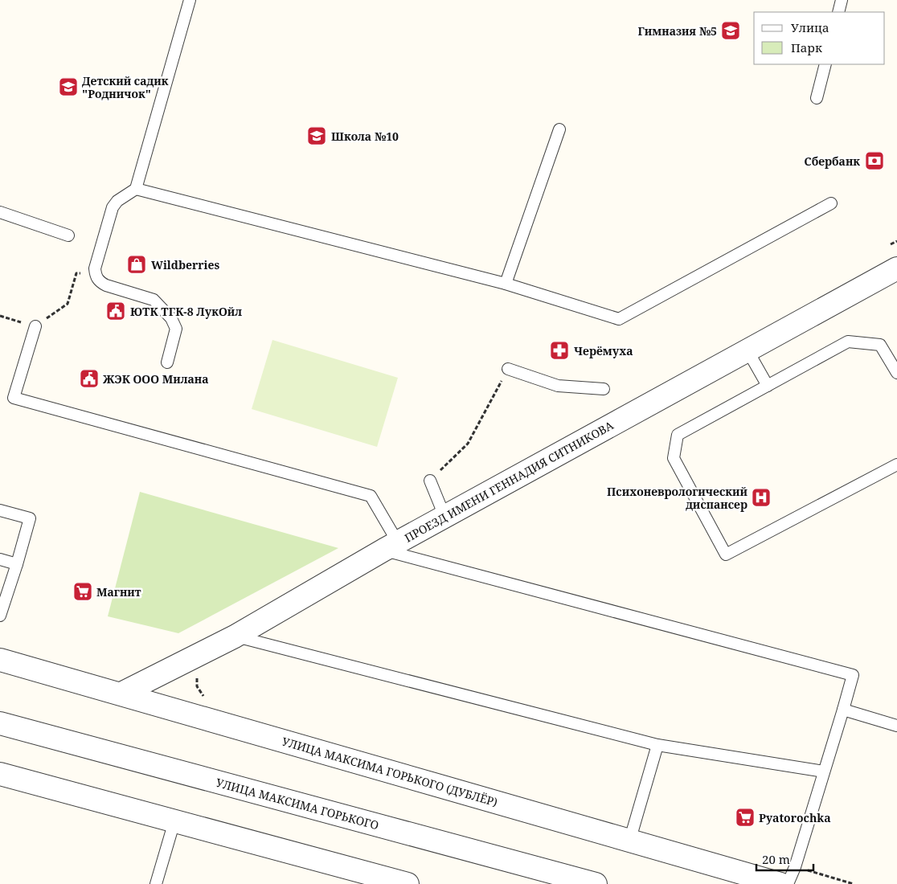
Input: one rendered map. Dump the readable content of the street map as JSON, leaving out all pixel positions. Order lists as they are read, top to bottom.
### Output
{
  "streets": {
    "street": ["ПРОЕЗД ИМЕНИ ГЕННАДИЯ СИТНИКОВА", "УЛИЦА МАКСИМА ГОРЬКОГО (ДУБЛЁР)", "УЛИЦА МАКСИМА ГОРЬКОГО"]
  },
  "crossings": [
    ["ПРОЕЗД ИМЕНИ ГЕННАДИЯ СИТНИКОВА", "УЛИЦА МАКСИМА ГОРЬКОГО (ДУБЛЁР)"]
  ],
  "places": {
    "school or university": ["Гимназия №5", "Детский садик \"Родничок\"", "Школа №10"],
    "bank": ["Сбербанк"],
    "shop": ["Wildberries"],
    "public building": ["ЮТК ТГК-8 ЛукОйл", "ЖЭК ООО Милана"],
    "pharmacy": ["Черёмуха"],
    "hospital": ["Психоневрологический диспансер"],
    "supermarket": ["Магнит", "Pyatorochka"]
  },
  "legend": ["Улица", "Парк"],
  "scale_bar": "20 m"
}
